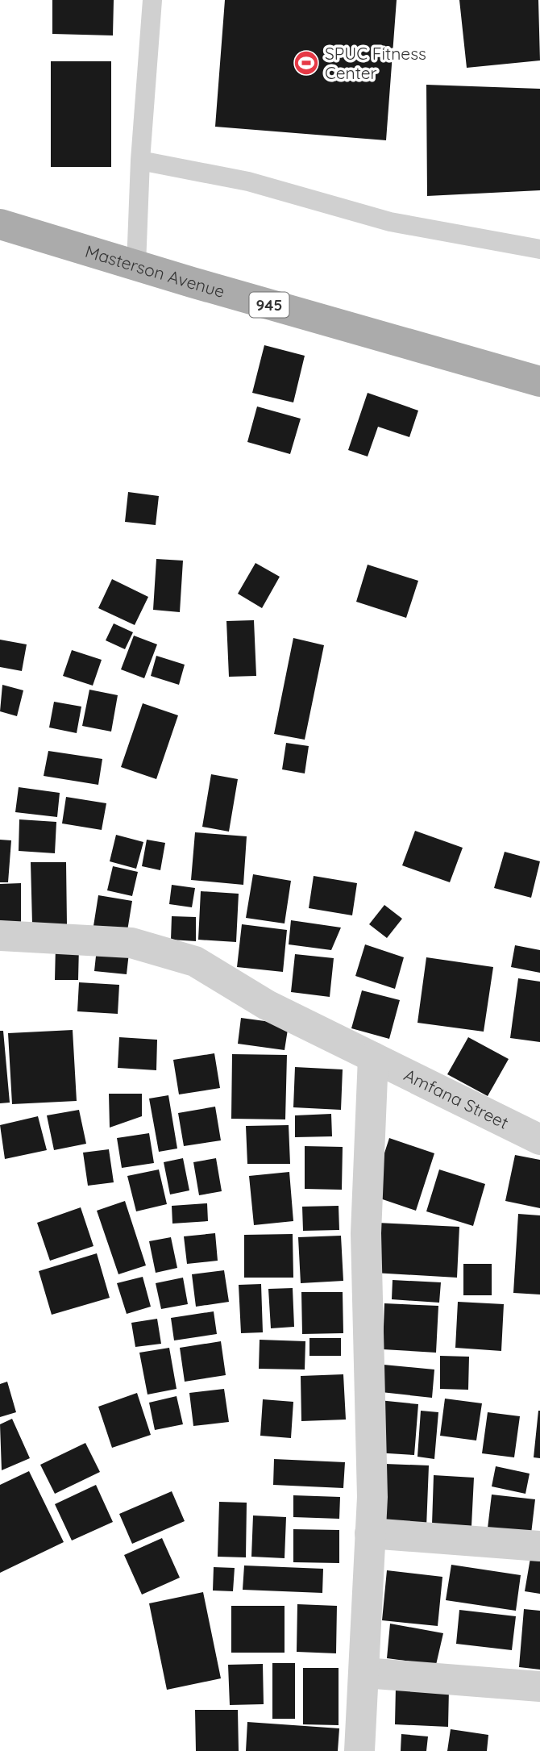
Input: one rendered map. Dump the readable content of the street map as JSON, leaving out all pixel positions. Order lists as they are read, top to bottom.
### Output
{
  "streets": {
    "main road": ["Masterson Avenue", "945"],
    "street": ["Amfana Street"]
  },
  "places": {
    "sports": ["SPUC Fitness Center"]
  }
}
